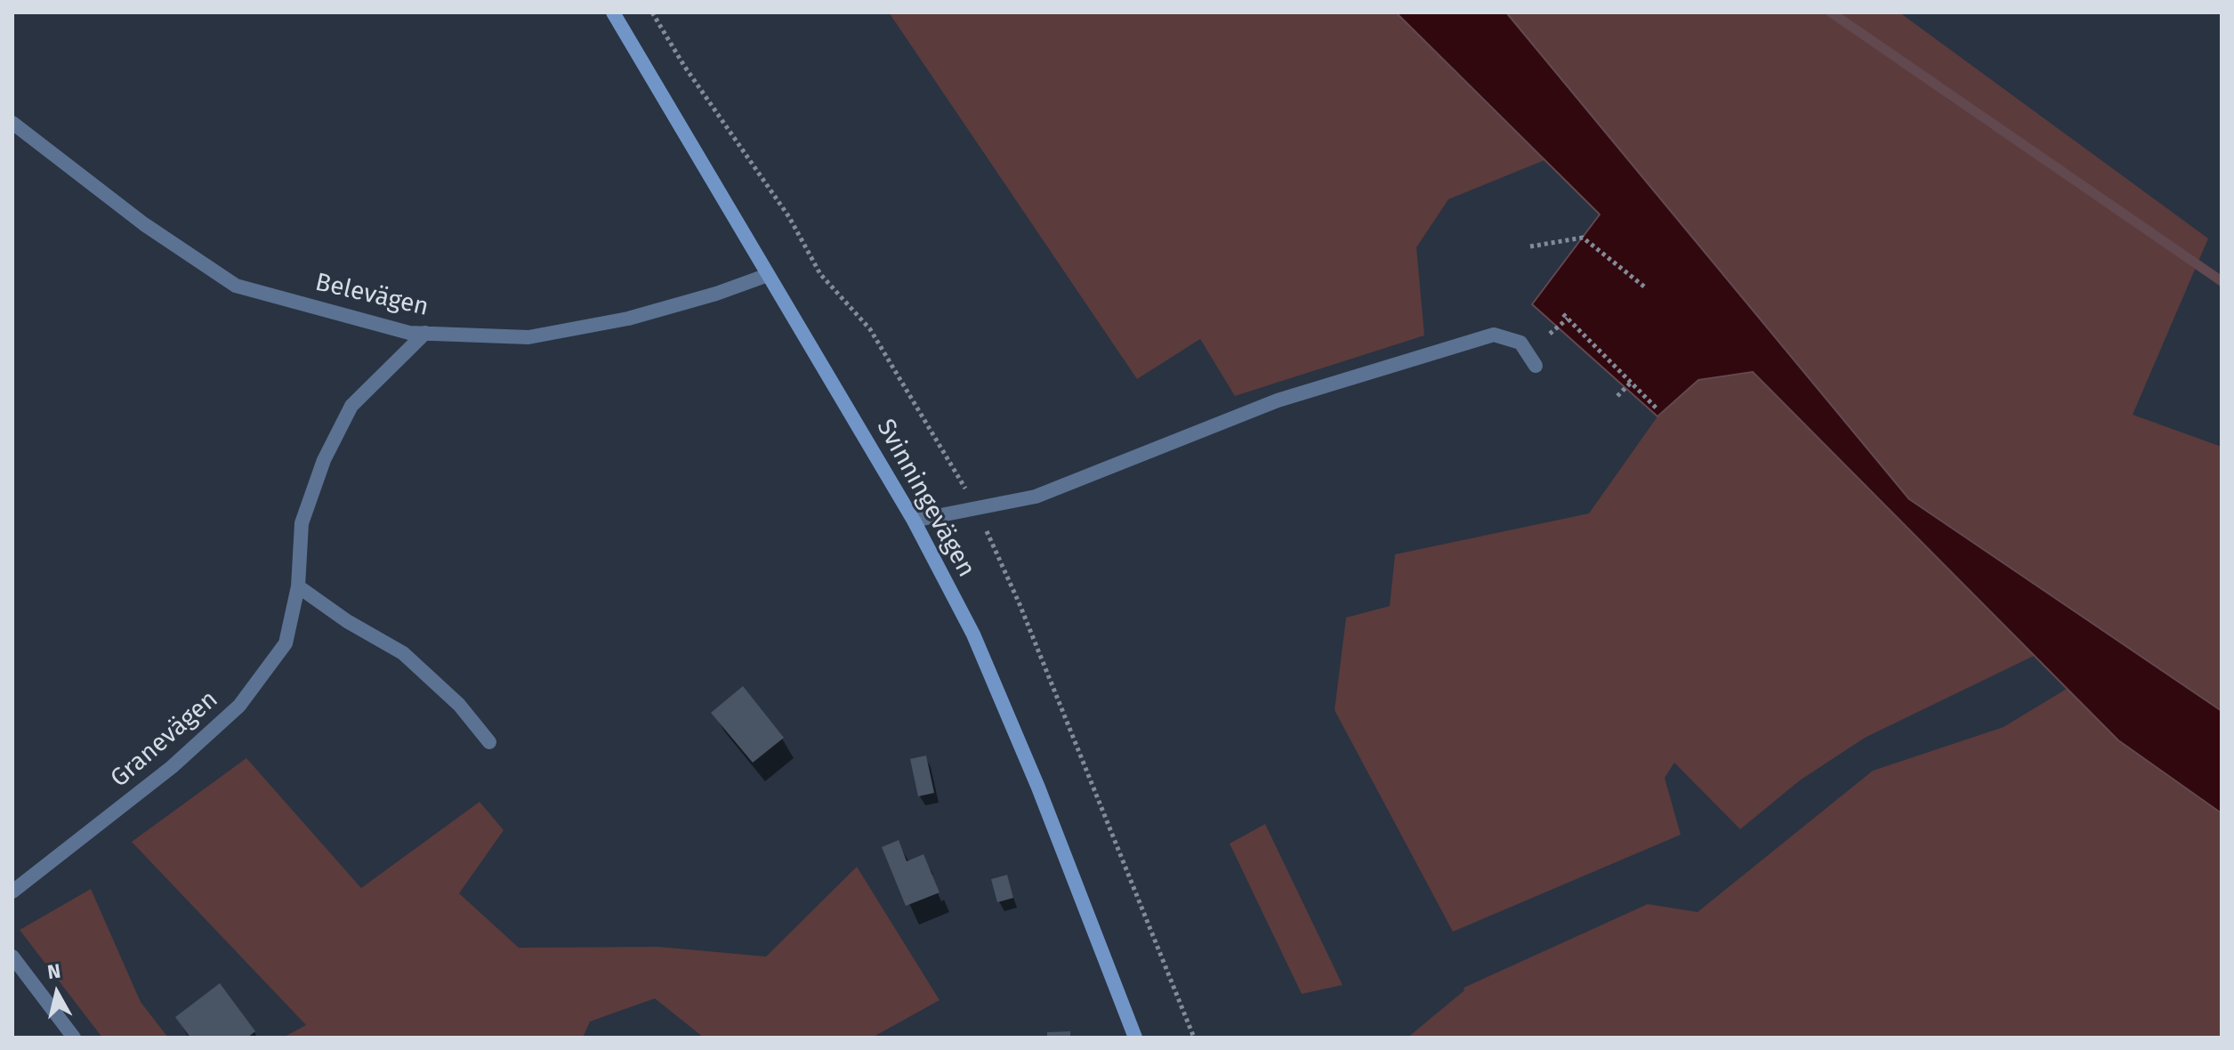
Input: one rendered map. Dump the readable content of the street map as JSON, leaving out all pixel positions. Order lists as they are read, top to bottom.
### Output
{
  "streets": {
    "main road": ["Svinningevägen"],
    "street": ["Belevägen", "Granevägen"]
  },
  "crossings": [
    ["Belevägen", "Svinningevägen"],
    ["Belevägen", "Granevägen"]
  ],
  "north": "top"
}
